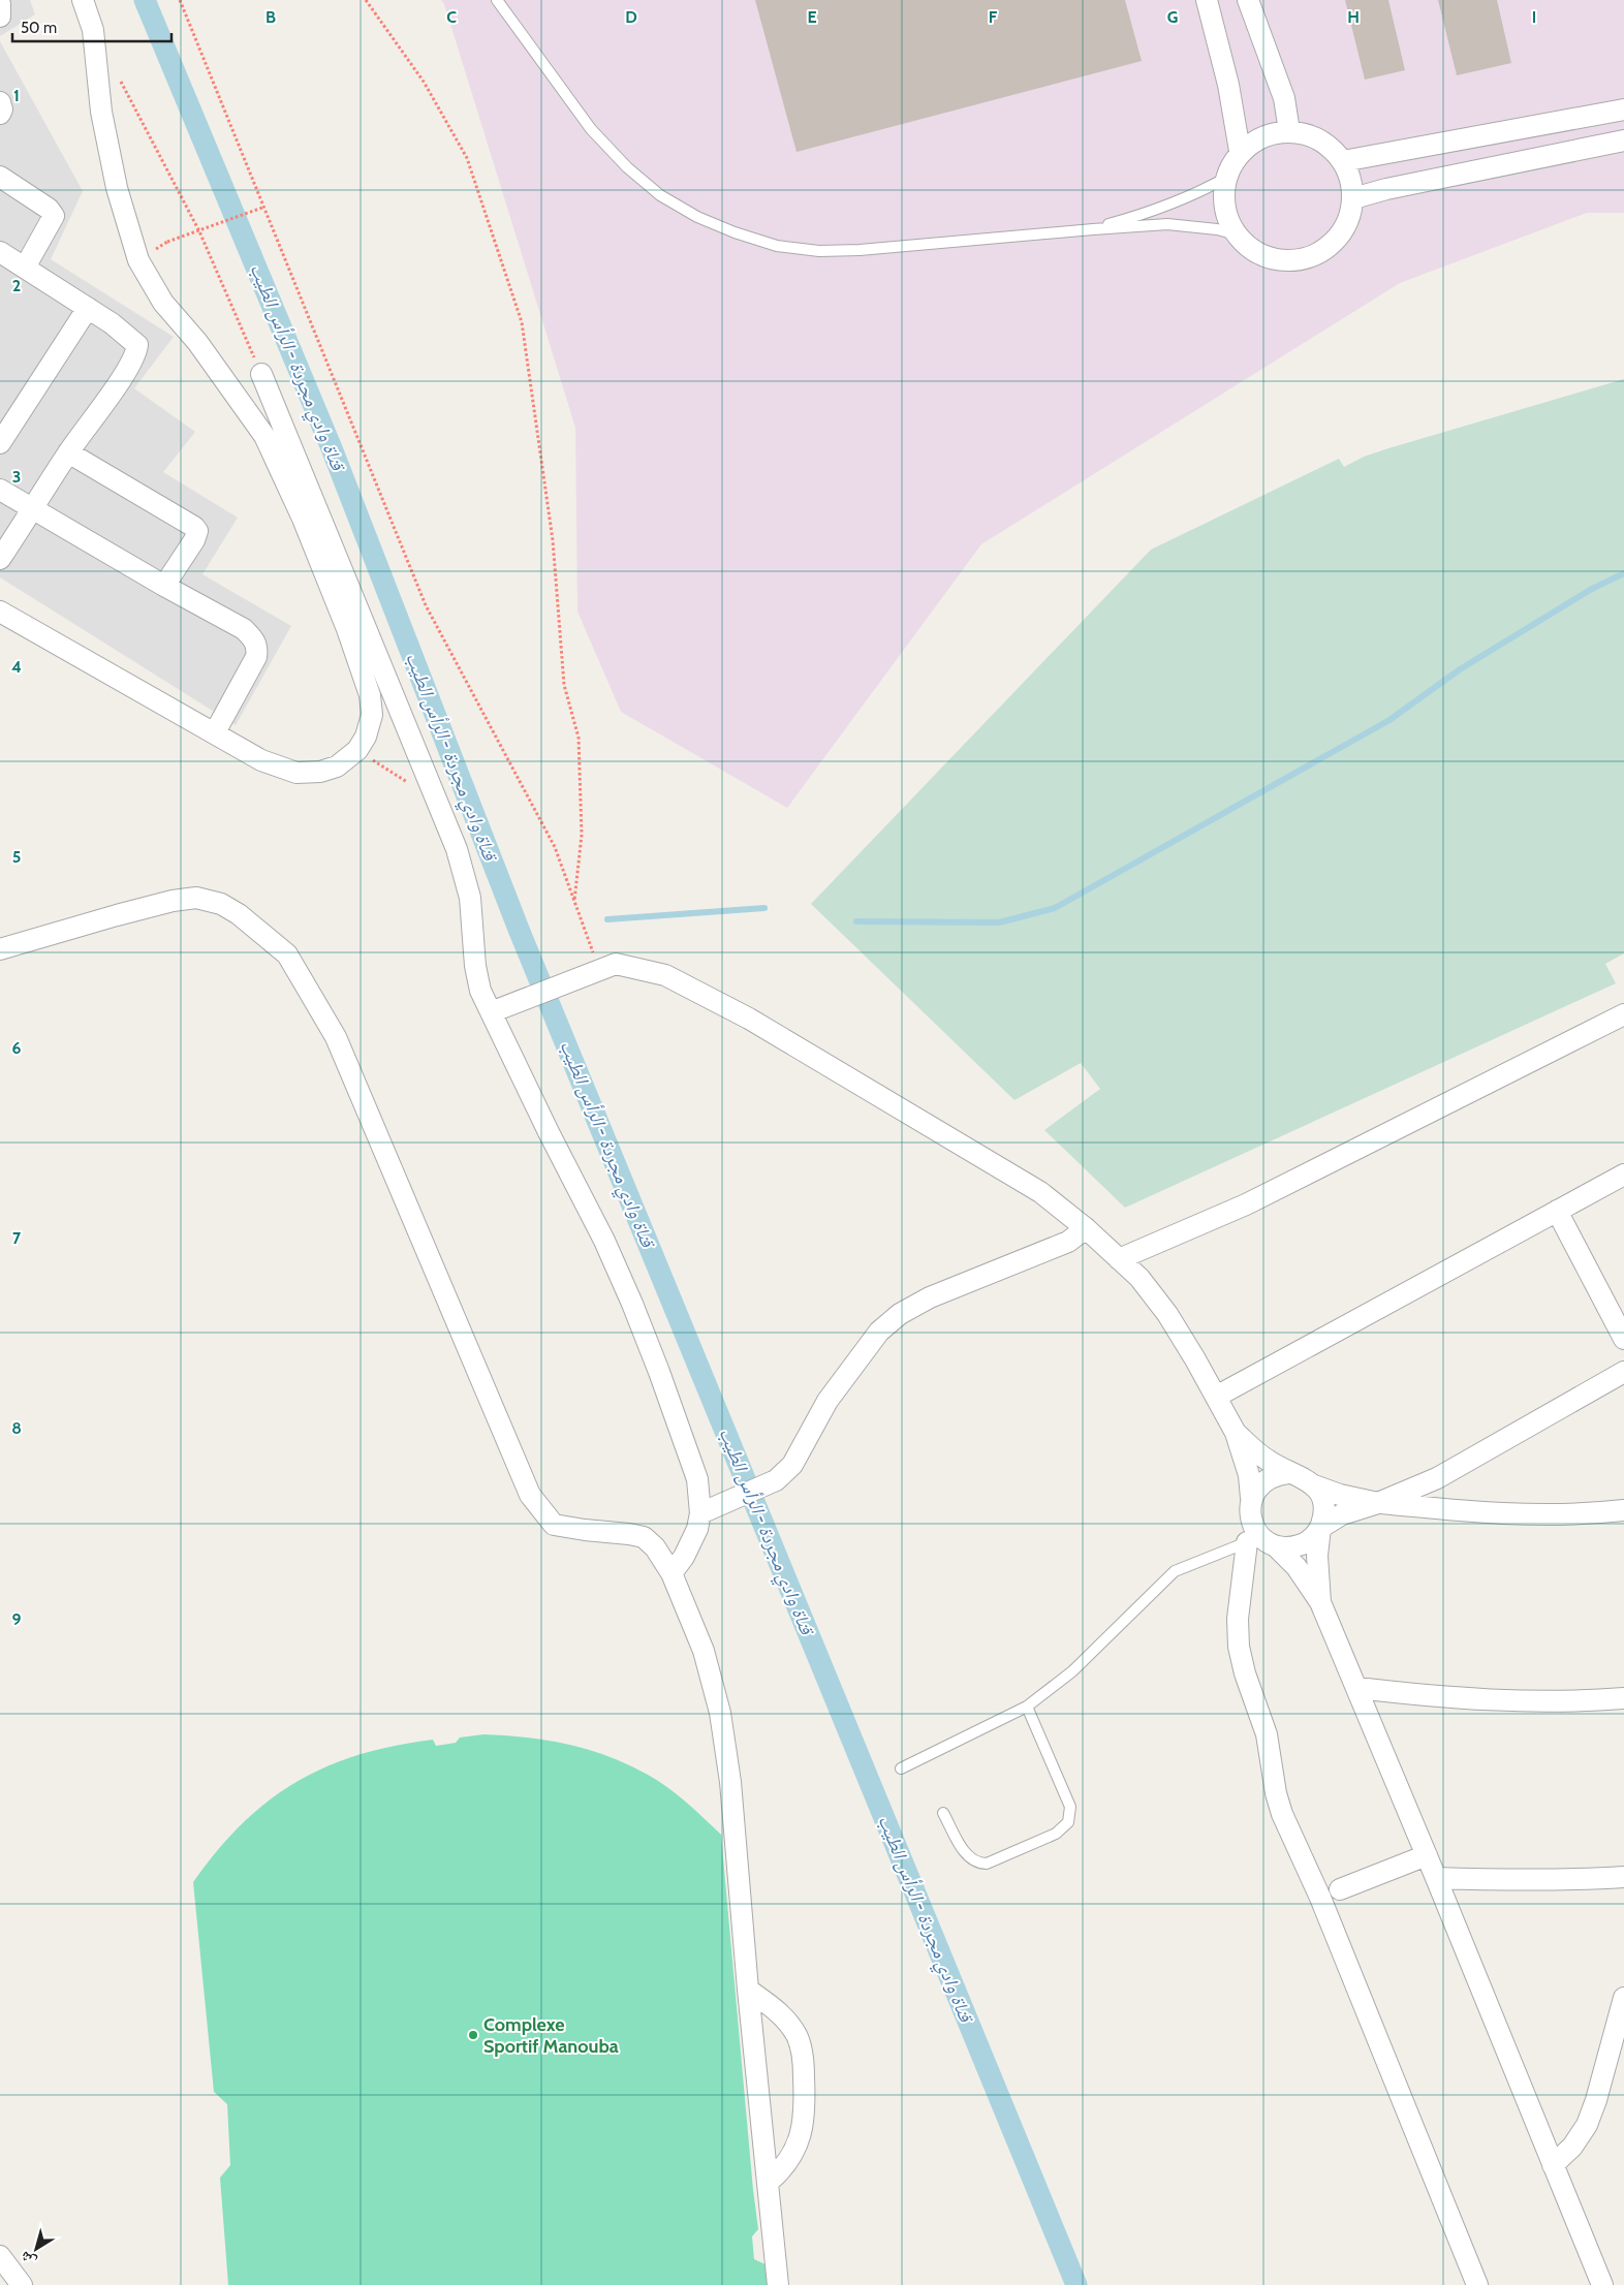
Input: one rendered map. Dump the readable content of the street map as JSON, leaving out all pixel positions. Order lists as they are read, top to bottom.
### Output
{
  "water": ["قناة وادي مجردة - الرأس الطيب"],
  "places": ["Complexe Sportif Manouba"],
  "scale_bar": "50 m",
  "north": "bottom left",
  "grid": {
    "columns": [
      "B",
      "C",
      "D",
      "E",
      "F",
      "G",
      "H",
      "I"
    ],
    "rows": [
      "1",
      "2",
      "3",
      "4",
      "5",
      "6",
      "7",
      "8",
      "9"
    ]
  }
}
